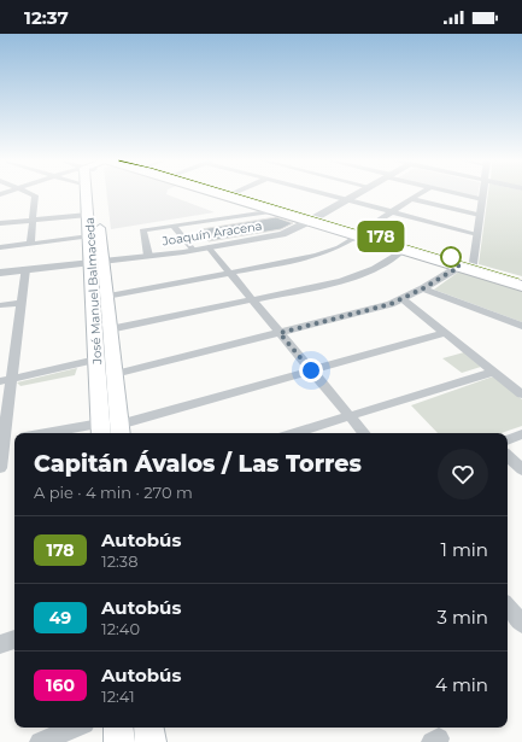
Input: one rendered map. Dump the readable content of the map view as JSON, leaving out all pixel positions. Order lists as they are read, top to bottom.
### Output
{
  "streets": {
    "main road": ["José Manuel Balmaceda"],
    "street": ["Joaquín Aracena"]
  },
  "crossings": [
    ["Joaquín Aracena", "José Manuel Balmaceda"]
  ],
  "lines": ["bus line 178"],
  "page": {
    "status": "12:37",
    "on_map": "178",
    "heading": ["Capitán Ávalos / Las Torres", "A pie · 4 min · 270 m"],
    "list": [
      {
        "mark": "178",
        "name": "Autobús",
        "note": "12:38",
        "value": "1 min"
      },
      {
        "mark": "49",
        "name": "Autobús",
        "note": "12:40",
        "value": "3 min"
      },
      {
        "mark": "160",
        "name": "Autobús",
        "note": "12:41",
        "value": "4 min"
      }
    ]
  }
}
